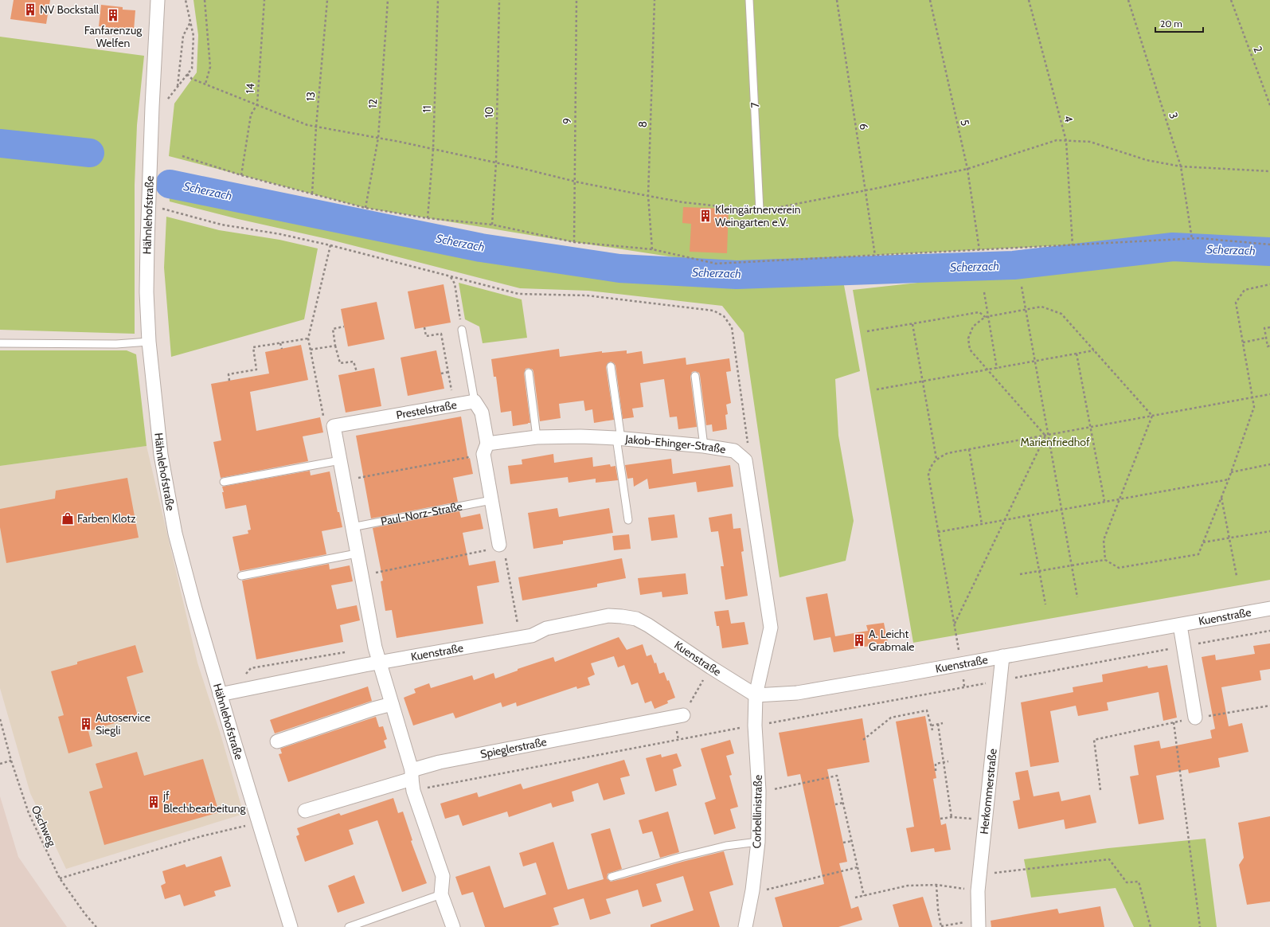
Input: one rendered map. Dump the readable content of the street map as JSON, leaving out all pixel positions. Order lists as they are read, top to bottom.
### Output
{
  "streets": {
    "street": [
      "Hähnlehofstraße",
      "Prestelstraße",
      "Jakob-Ehinger-Straße",
      "Kuenstraße",
      "Spieglerstraße",
      "Herkommerstraße",
      "Corbellinistraße"
    ],
    "lane": ["7", "Paul-Norz-Straße"],
    "path": [
      "2",
      "14",
      "13",
      "12",
      "11",
      "10",
      "3",
      "4",
      "9",
      "5",
      "8",
      "6",
      "Öschweg"
    ]
  },
  "crossings": [
    ["Hähnlehofstraße", "Kuenstraße"],
    ["Kuenstraße", "Herkommerstraße"],
    ["Kuenstraße", "Corbellinistraße"]
  ],
  "water": ["Scherzach"],
  "parks": ["Marienfriedhof"],
  "places": {
    "building": [
      "NV Bockstall",
      "Fanfarenzug Welfen",
      "Kleingärtnerverein Weingarten e.V.",
      "A. Leicht Grabmale",
      "Autoservice Siegli",
      "jf Blechbearbeitung"
    ],
    "shop": ["Farben Klotz"]
  },
  "scale_bar": "20 m"
}
